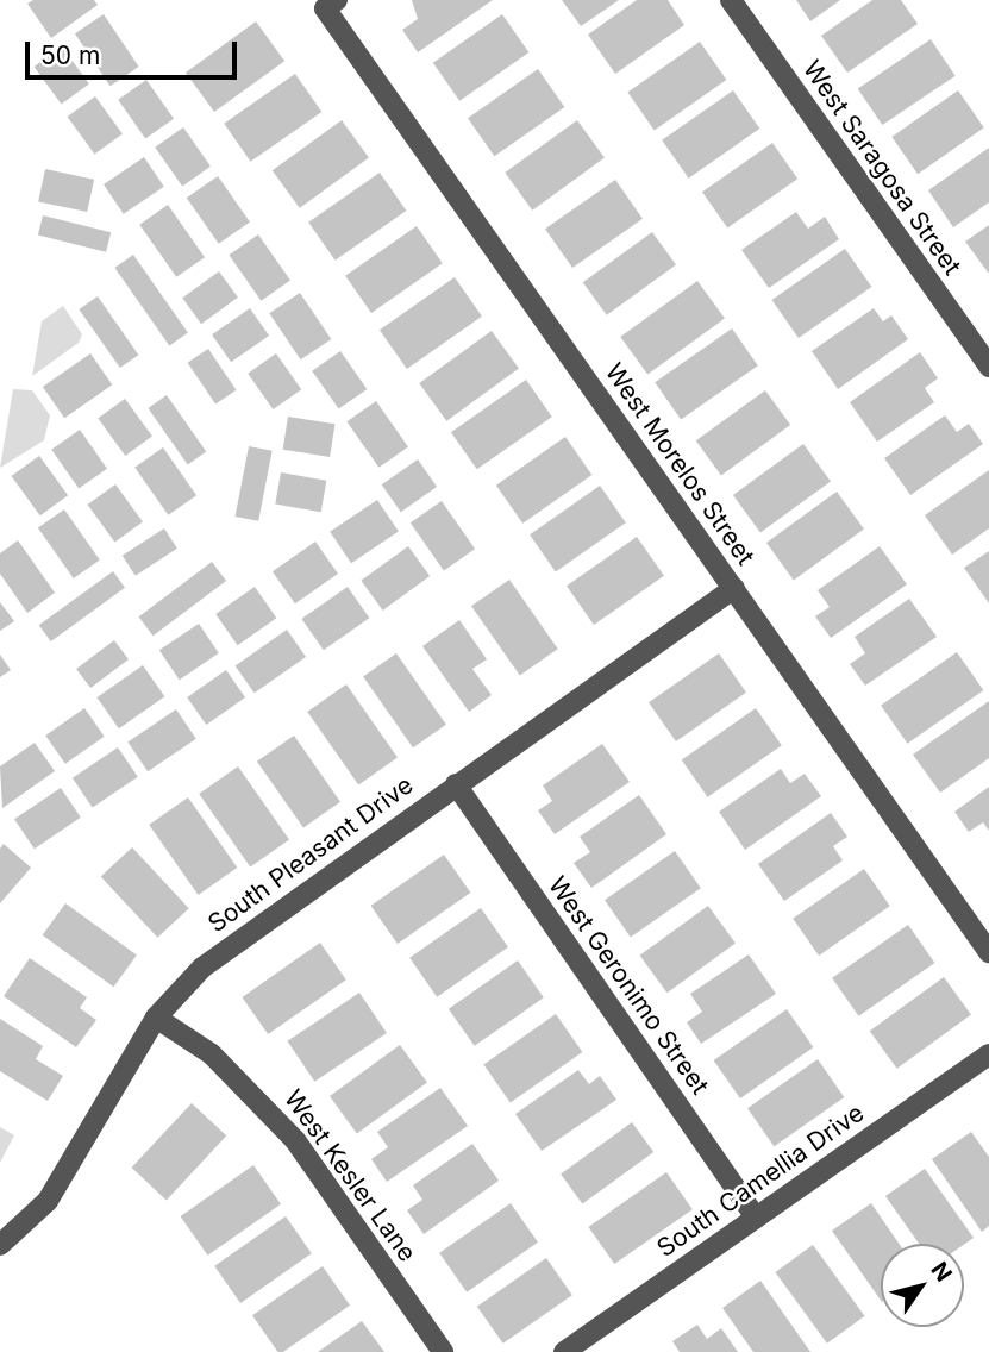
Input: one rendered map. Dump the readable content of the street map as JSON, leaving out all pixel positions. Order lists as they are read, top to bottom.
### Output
{
  "streets": {
    "street": [
      "West Saragosa Street",
      "West Morelos Street",
      "South Pleasant Drive",
      "West Geronimo Street",
      "West Kesler Lane",
      "South Camellia Drive"
    ]
  },
  "crossings": [
    ["West Morelos Street", "South Pleasant Drive"],
    ["South Pleasant Drive", "West Geronimo Street"],
    ["South Pleasant Drive", "West Kesler Lane"],
    ["West Geronimo Street", "South Camellia Drive"]
  ],
  "scale_bar": "50 m",
  "north": "top right"
}
